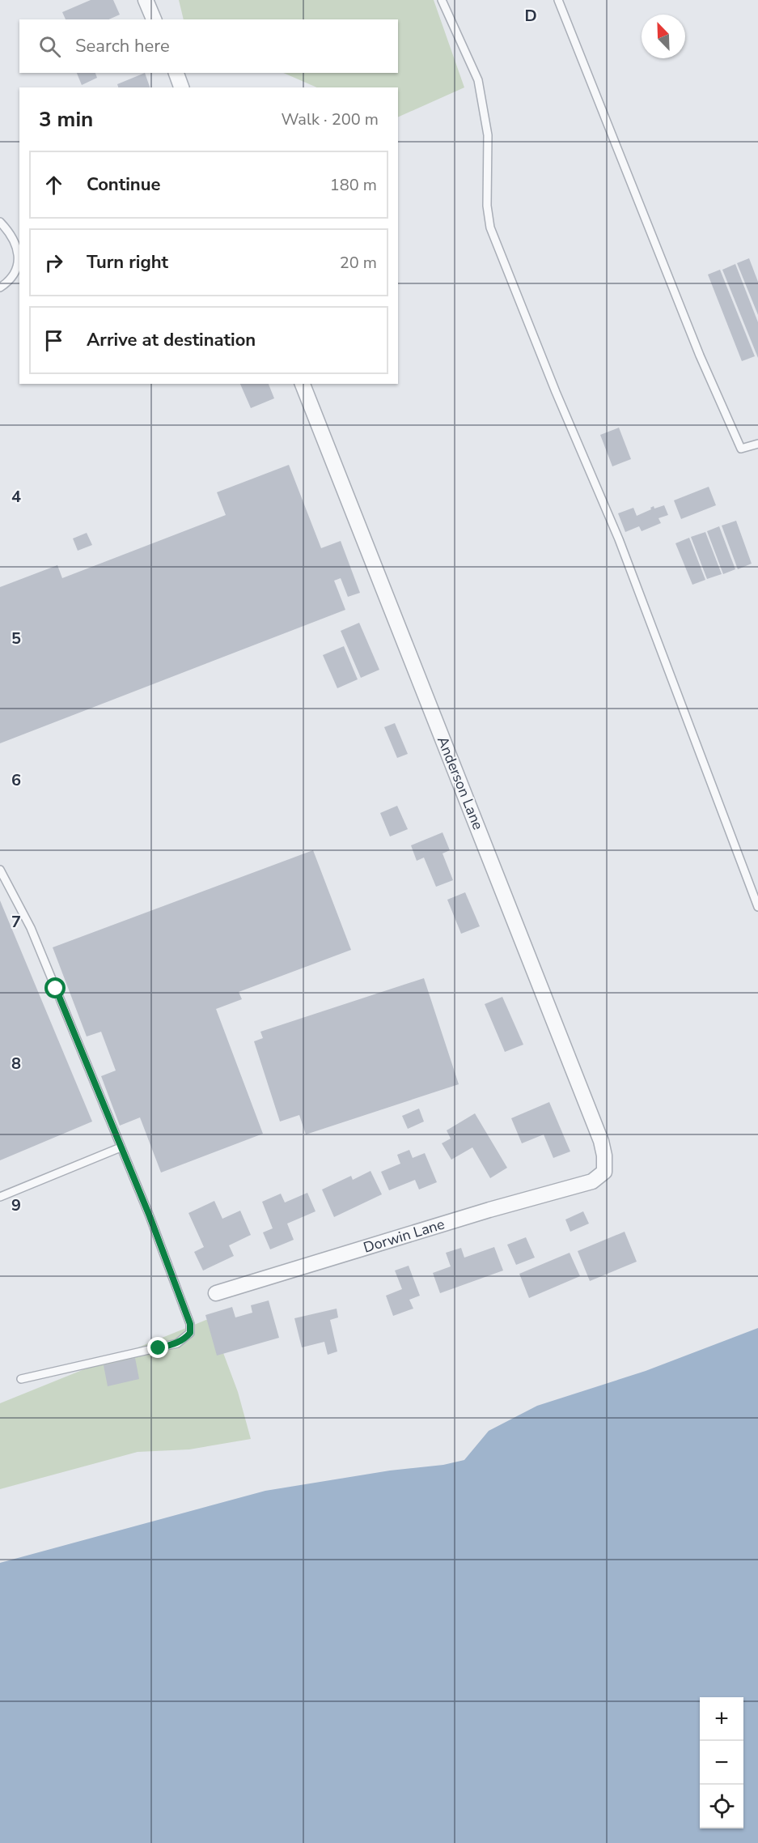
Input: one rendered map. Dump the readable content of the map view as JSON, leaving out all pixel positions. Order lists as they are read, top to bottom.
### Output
{
  "streets": {
    "street": ["Anderson Lane", "Dorwin Lane"]
  },
  "crossings": [
    ["Anderson Lane", "Dorwin Lane"]
  ],
  "north": "top left",
  "page": {
    "search": "Search here",
    "heading": ["3 min", "Walk · 200 m"],
    "list": [
      ["Continue", "180 m"],
      ["Turn right", "20 m"],
      "Arrive at destination"
    ],
    "map_buttons": ["+", "−"]
  },
  "grid": {
    "columns": ["D"],
    "rows": [
      "4",
      "5",
      "6",
      "7",
      "8",
      "9"
    ]
  }
}
